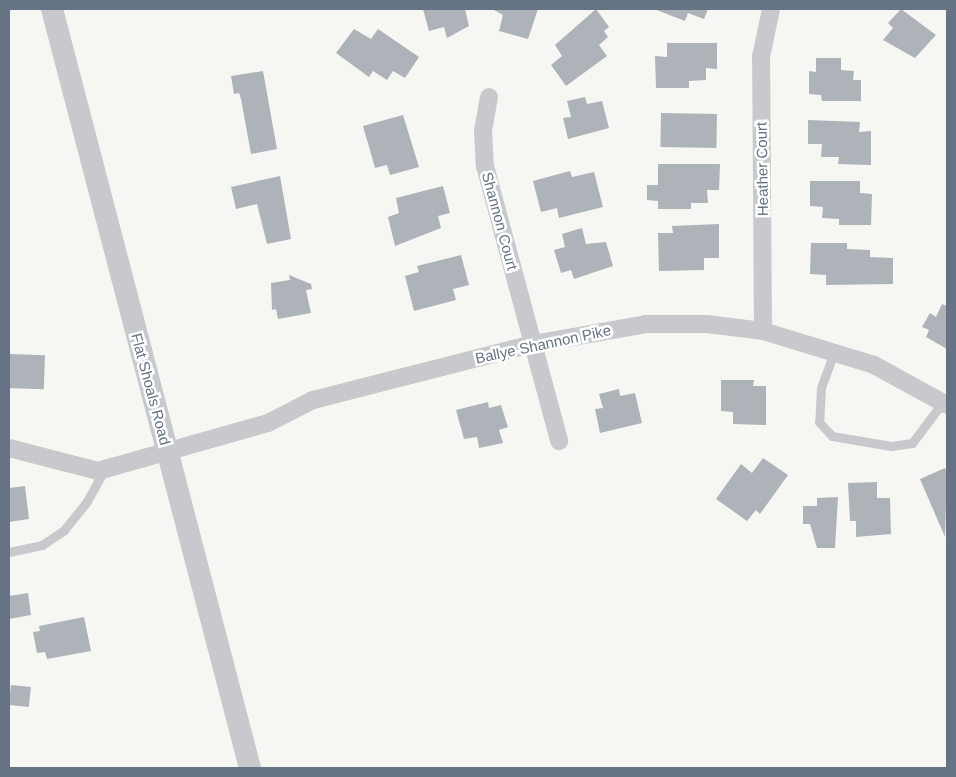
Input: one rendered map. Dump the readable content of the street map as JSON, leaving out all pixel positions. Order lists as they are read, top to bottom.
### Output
{
  "streets": {
    "street": [
      "Heather Court",
      "Shannon Court",
      "Ballye Shannon Pike",
      "Flat Shoals Road"
    ]
  },
  "crossings": [
    ["Heather Court", "Ballye Shannon Pike"],
    ["Shannon Court", "Ballye Shannon Pike"],
    ["Ballye Shannon Pike", "Flat Shoals Road"]
  ]
}
